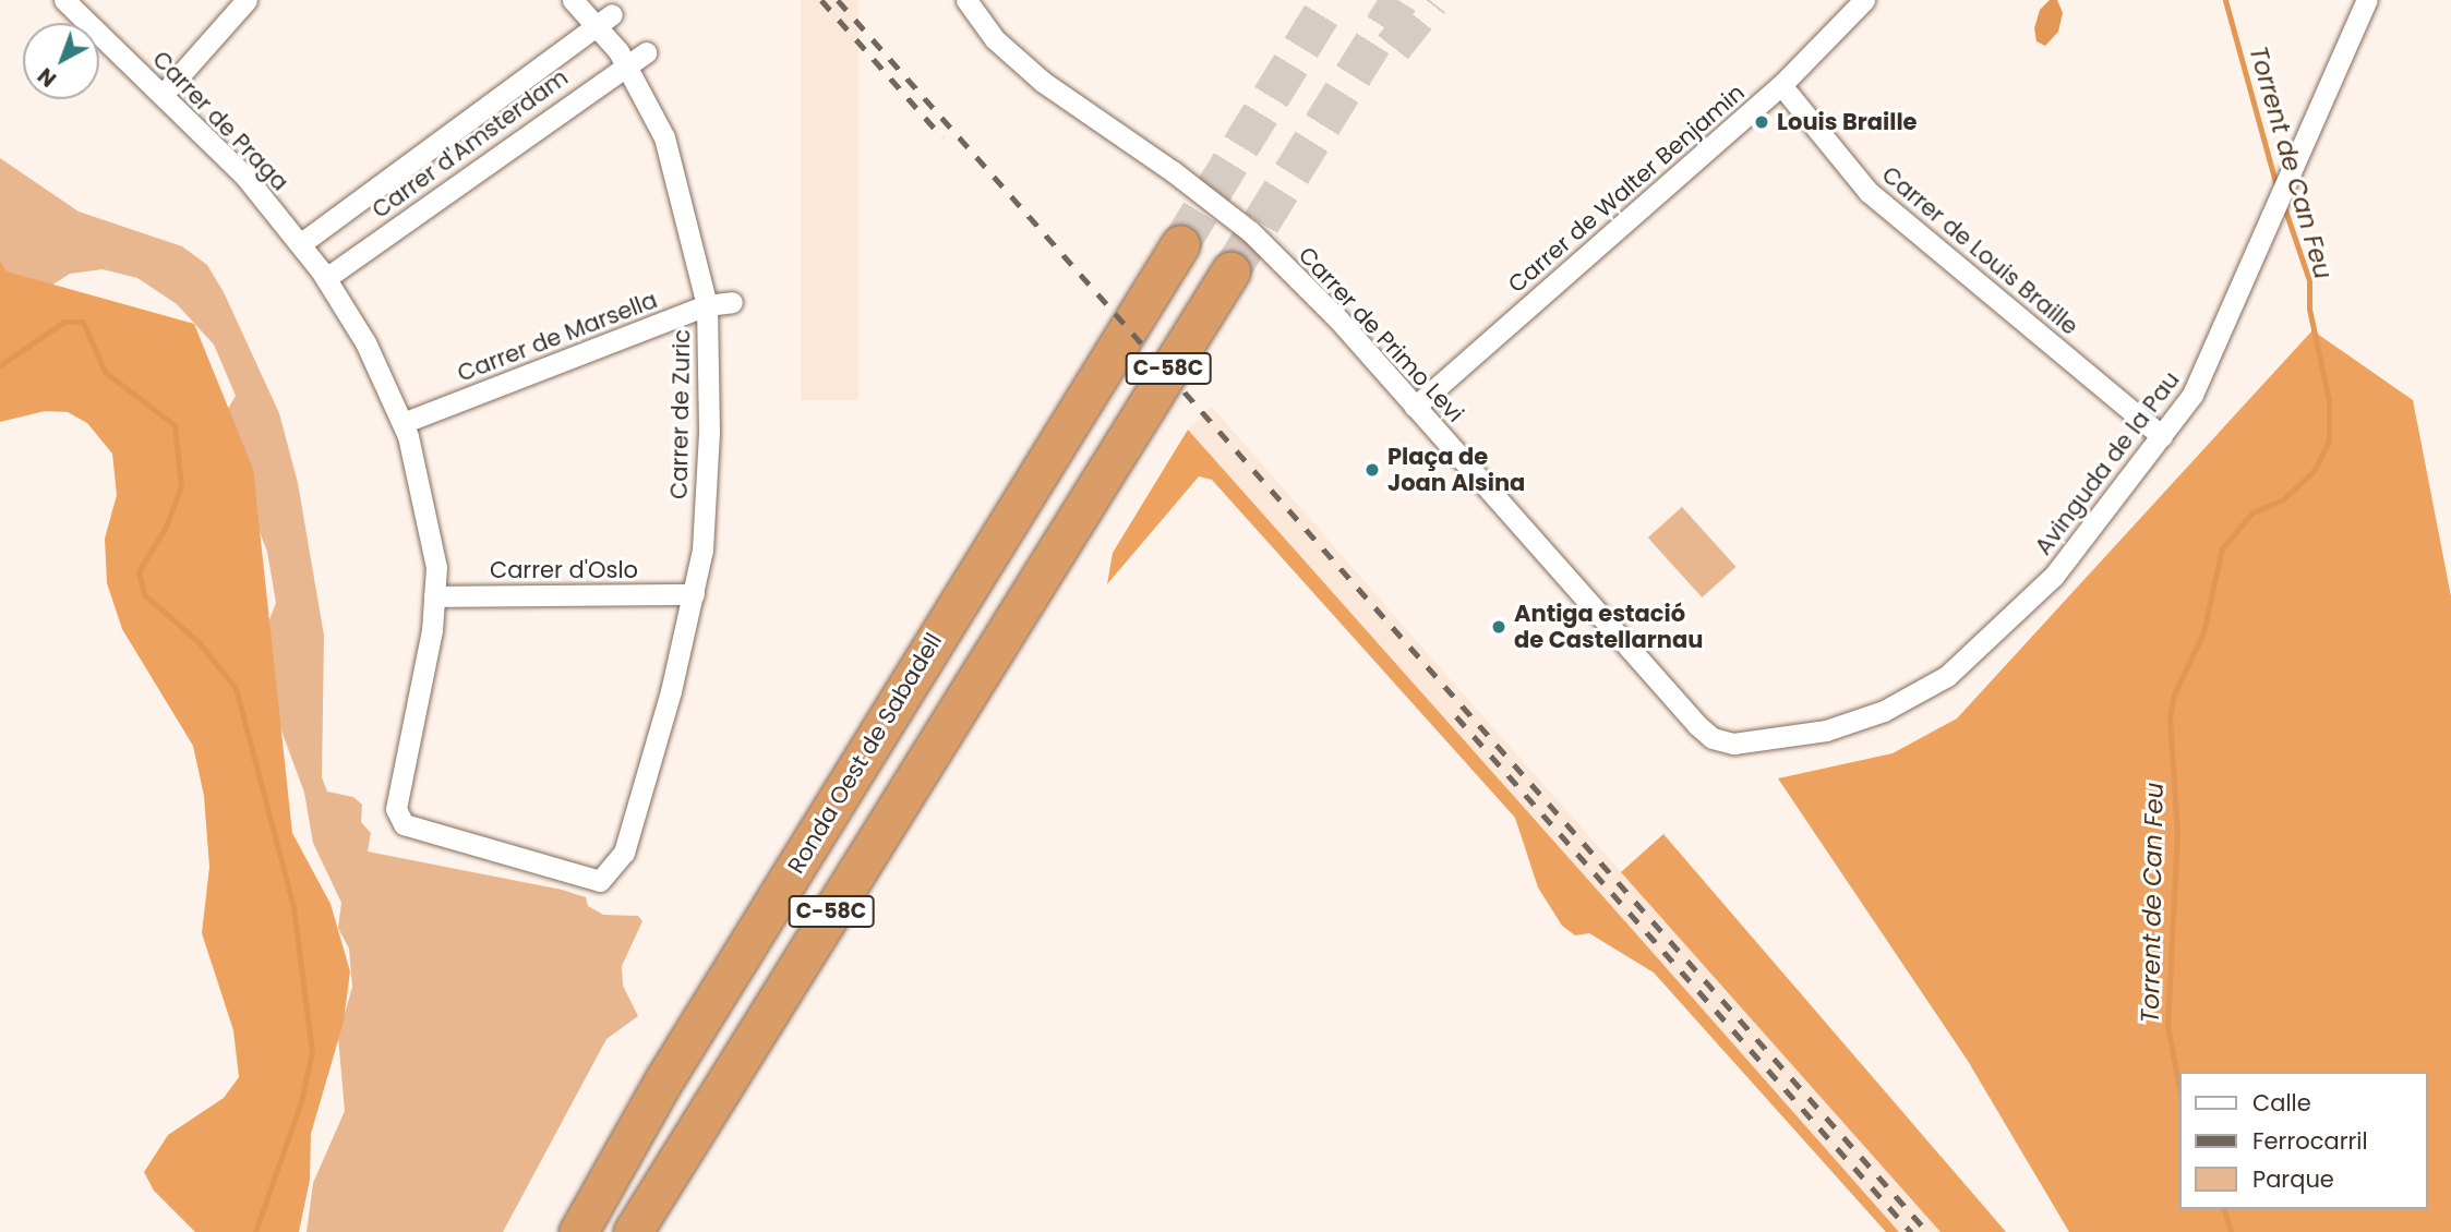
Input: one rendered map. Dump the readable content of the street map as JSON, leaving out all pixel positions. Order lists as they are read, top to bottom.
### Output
{
  "streets": {
    "highway": ["C-58C", "Ronda Oest de Sabadell"],
    "street": [
      "Carrer de Praga",
      "Carrer d'Amsterdam",
      "Carrer de Walter Benjamin",
      "Carrer de Louis Braille",
      "Carrer de Primo Levi",
      "Carrer de Marsella",
      "Carrer de Zuric",
      "Avinguda de la Pau",
      "Carrer d'Oslo"
    ]
  },
  "crossings": [
    ["Carrer de Praga", "Carrer d'Amsterdam"],
    ["Carrer de Praga", "Carrer de Marsella"],
    ["Carrer de Praga", "Carrer de Zuric"],
    ["Carrer de Praga", "Carrer d'Oslo"],
    ["Carrer d'Amsterdam", "Carrer de Zuric"],
    ["Carrer de Walter Benjamin", "Carrer de Louis Braille"],
    ["Carrer de Walter Benjamin", "Carrer de Primo Levi"],
    ["Carrer de Louis Braille", "Avinguda de la Pau"],
    ["Carrer de Primo Levi", "Avinguda de la Pau"],
    ["Carrer de Marsella", "Carrer de Zuric"],
    ["Carrer de Zuric", "Carrer d'Oslo"]
  ],
  "water": ["Torrent de Can Feu"],
  "places": ["Louis Braille", "Plaça de Joan Alsina", "Antiga estació de Castellarnau"],
  "legend": ["Calle", "Ferrocarril", "Parque"],
  "north": "bottom left"
}
